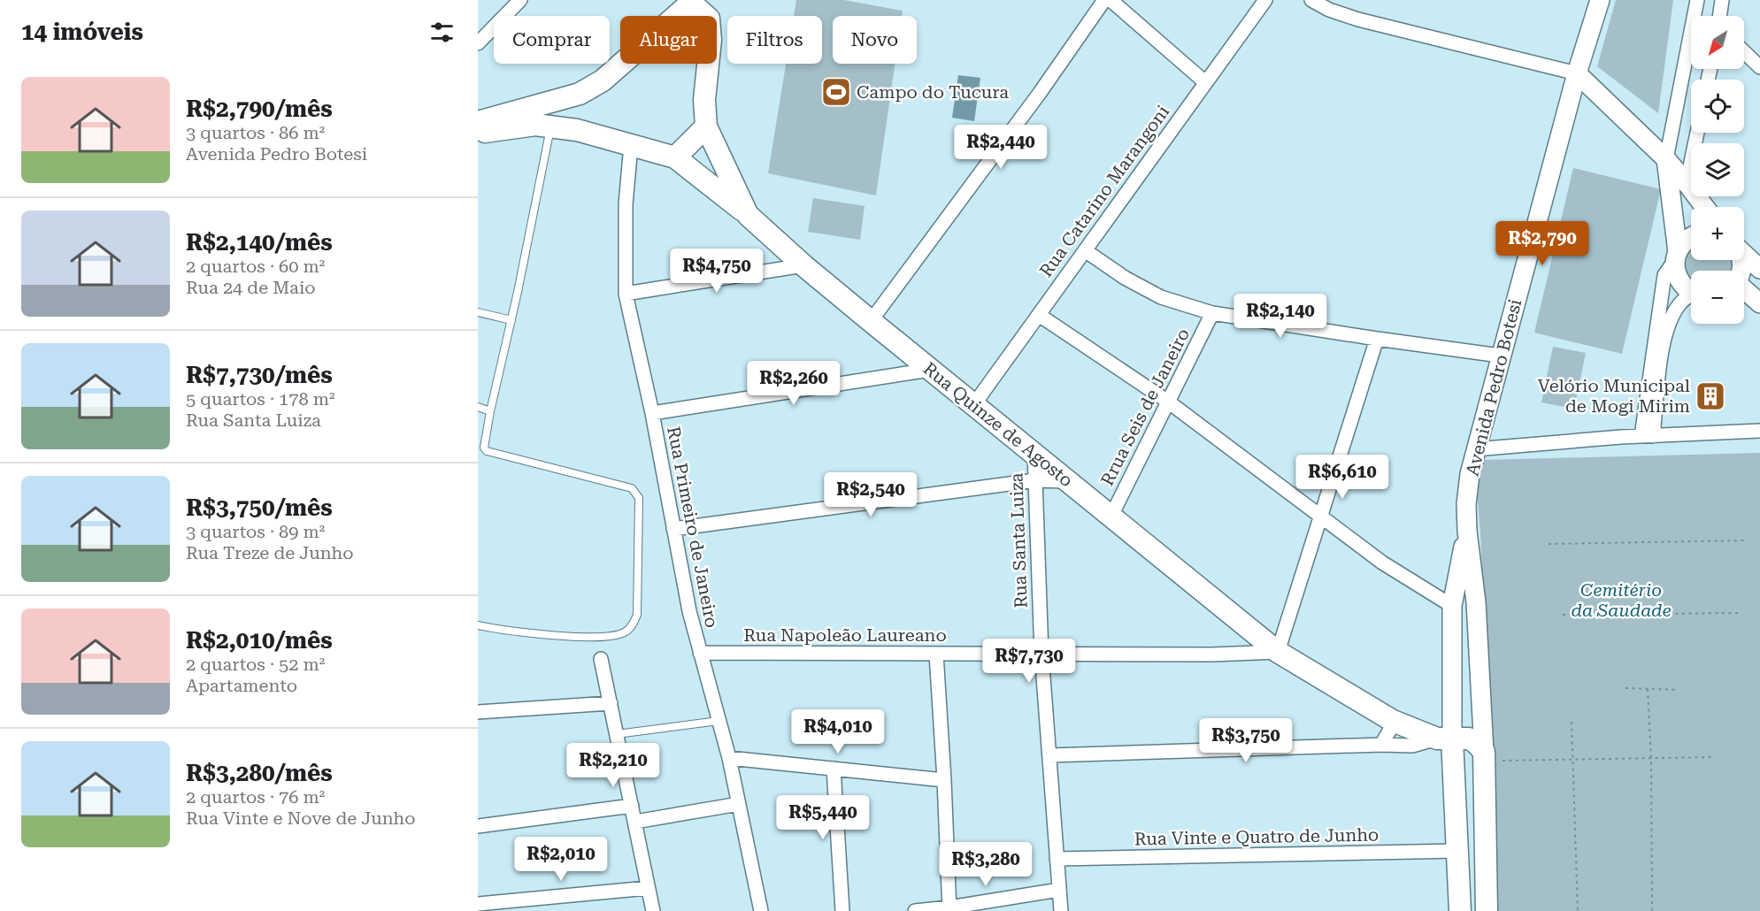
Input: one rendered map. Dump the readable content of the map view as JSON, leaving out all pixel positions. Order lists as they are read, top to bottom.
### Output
{
  "streets": {
    "main road": ["Avenida Pedro Botesi", "Rua Quinze de Agosto"],
    "street": [
      "Rua Catarino Marangoni",
      "Rrua Seis de Janeiro",
      "Rua Primeiro de Janeiro",
      "Rua Santa Luiza",
      "Rua Napoleão Laureano",
      "Rua Vinte e Quatro de Junho"
    ]
  },
  "crossings": [
    ["Rua Catarino Marangoni", "Rua Quinze de Agosto"],
    ["Avenida Pedro Botesi", "Rua Quinze de Agosto"],
    ["Avenida Pedro Botesi", "Rua Vinte e Quatro de Junho"],
    ["Rrua Seis de Janeiro", "Rua Quinze de Agosto"],
    ["Rua Quinze de Agosto", "Rua Santa Luiza"],
    ["Rua Quinze de Agosto", "Rua Napoleão Laureano"],
    ["Rua Primeiro de Janeiro", "Rua Napoleão Laureano"],
    ["Rua Santa Luiza", "Rua Napoleão Laureano"],
    ["Rua Santa Luiza", "Rua Vinte e Quatro de Junho"]
  ],
  "parks": ["Cemitério da Saudade"],
  "places": {
    "sports": ["Campo do Tucura"],
    "building": ["Velório Municipal de Mogi Mirim"]
  },
  "north": "bottom left",
  "page": {
    "heading": "14 imóveis",
    "map_buttons": ["+", "−"],
    "chip": [
      "Comprar",
      "Alugar",
      "Filtros",
      "Novo"
    ],
    "list": [
      {
        "name": "R$2,790/mês",
        "note": "3 quartos · 86 m² · Avenida Pedro Botesi"
      },
      {
        "name": "R$2,140/mês",
        "note": "2 quartos · 60 m² · Rua 24 de Maio"
      },
      {
        "name": "R$7,730/mês",
        "note": "5 quartos · 178 m² · Rua Santa Luiza"
      },
      {
        "name": "R$3,750/mês",
        "note": "3 quartos · 89 m² · Rua Treze de Junho"
      },
      {
        "name": "R$2,010/mês",
        "note": "2 quartos · 52 m² · Apartamento"
      },
      {
        "name": "R$3,280/mês",
        "note": "2 quartos · 76 m² · Rua Vinte e Nove de Junho"
      }
    ],
    "price": [
      "R$2,440",
      "R$2,790",
      "R$4,750",
      "R$2,140",
      "R$2,260",
      "R$6,610",
      "R$2,540",
      "R$7,730",
      "R$4,010",
      "R$3,750",
      "R$2,210",
      "R$5,440",
      "R$2,010",
      "R$3,280"
    ]
  }
}
